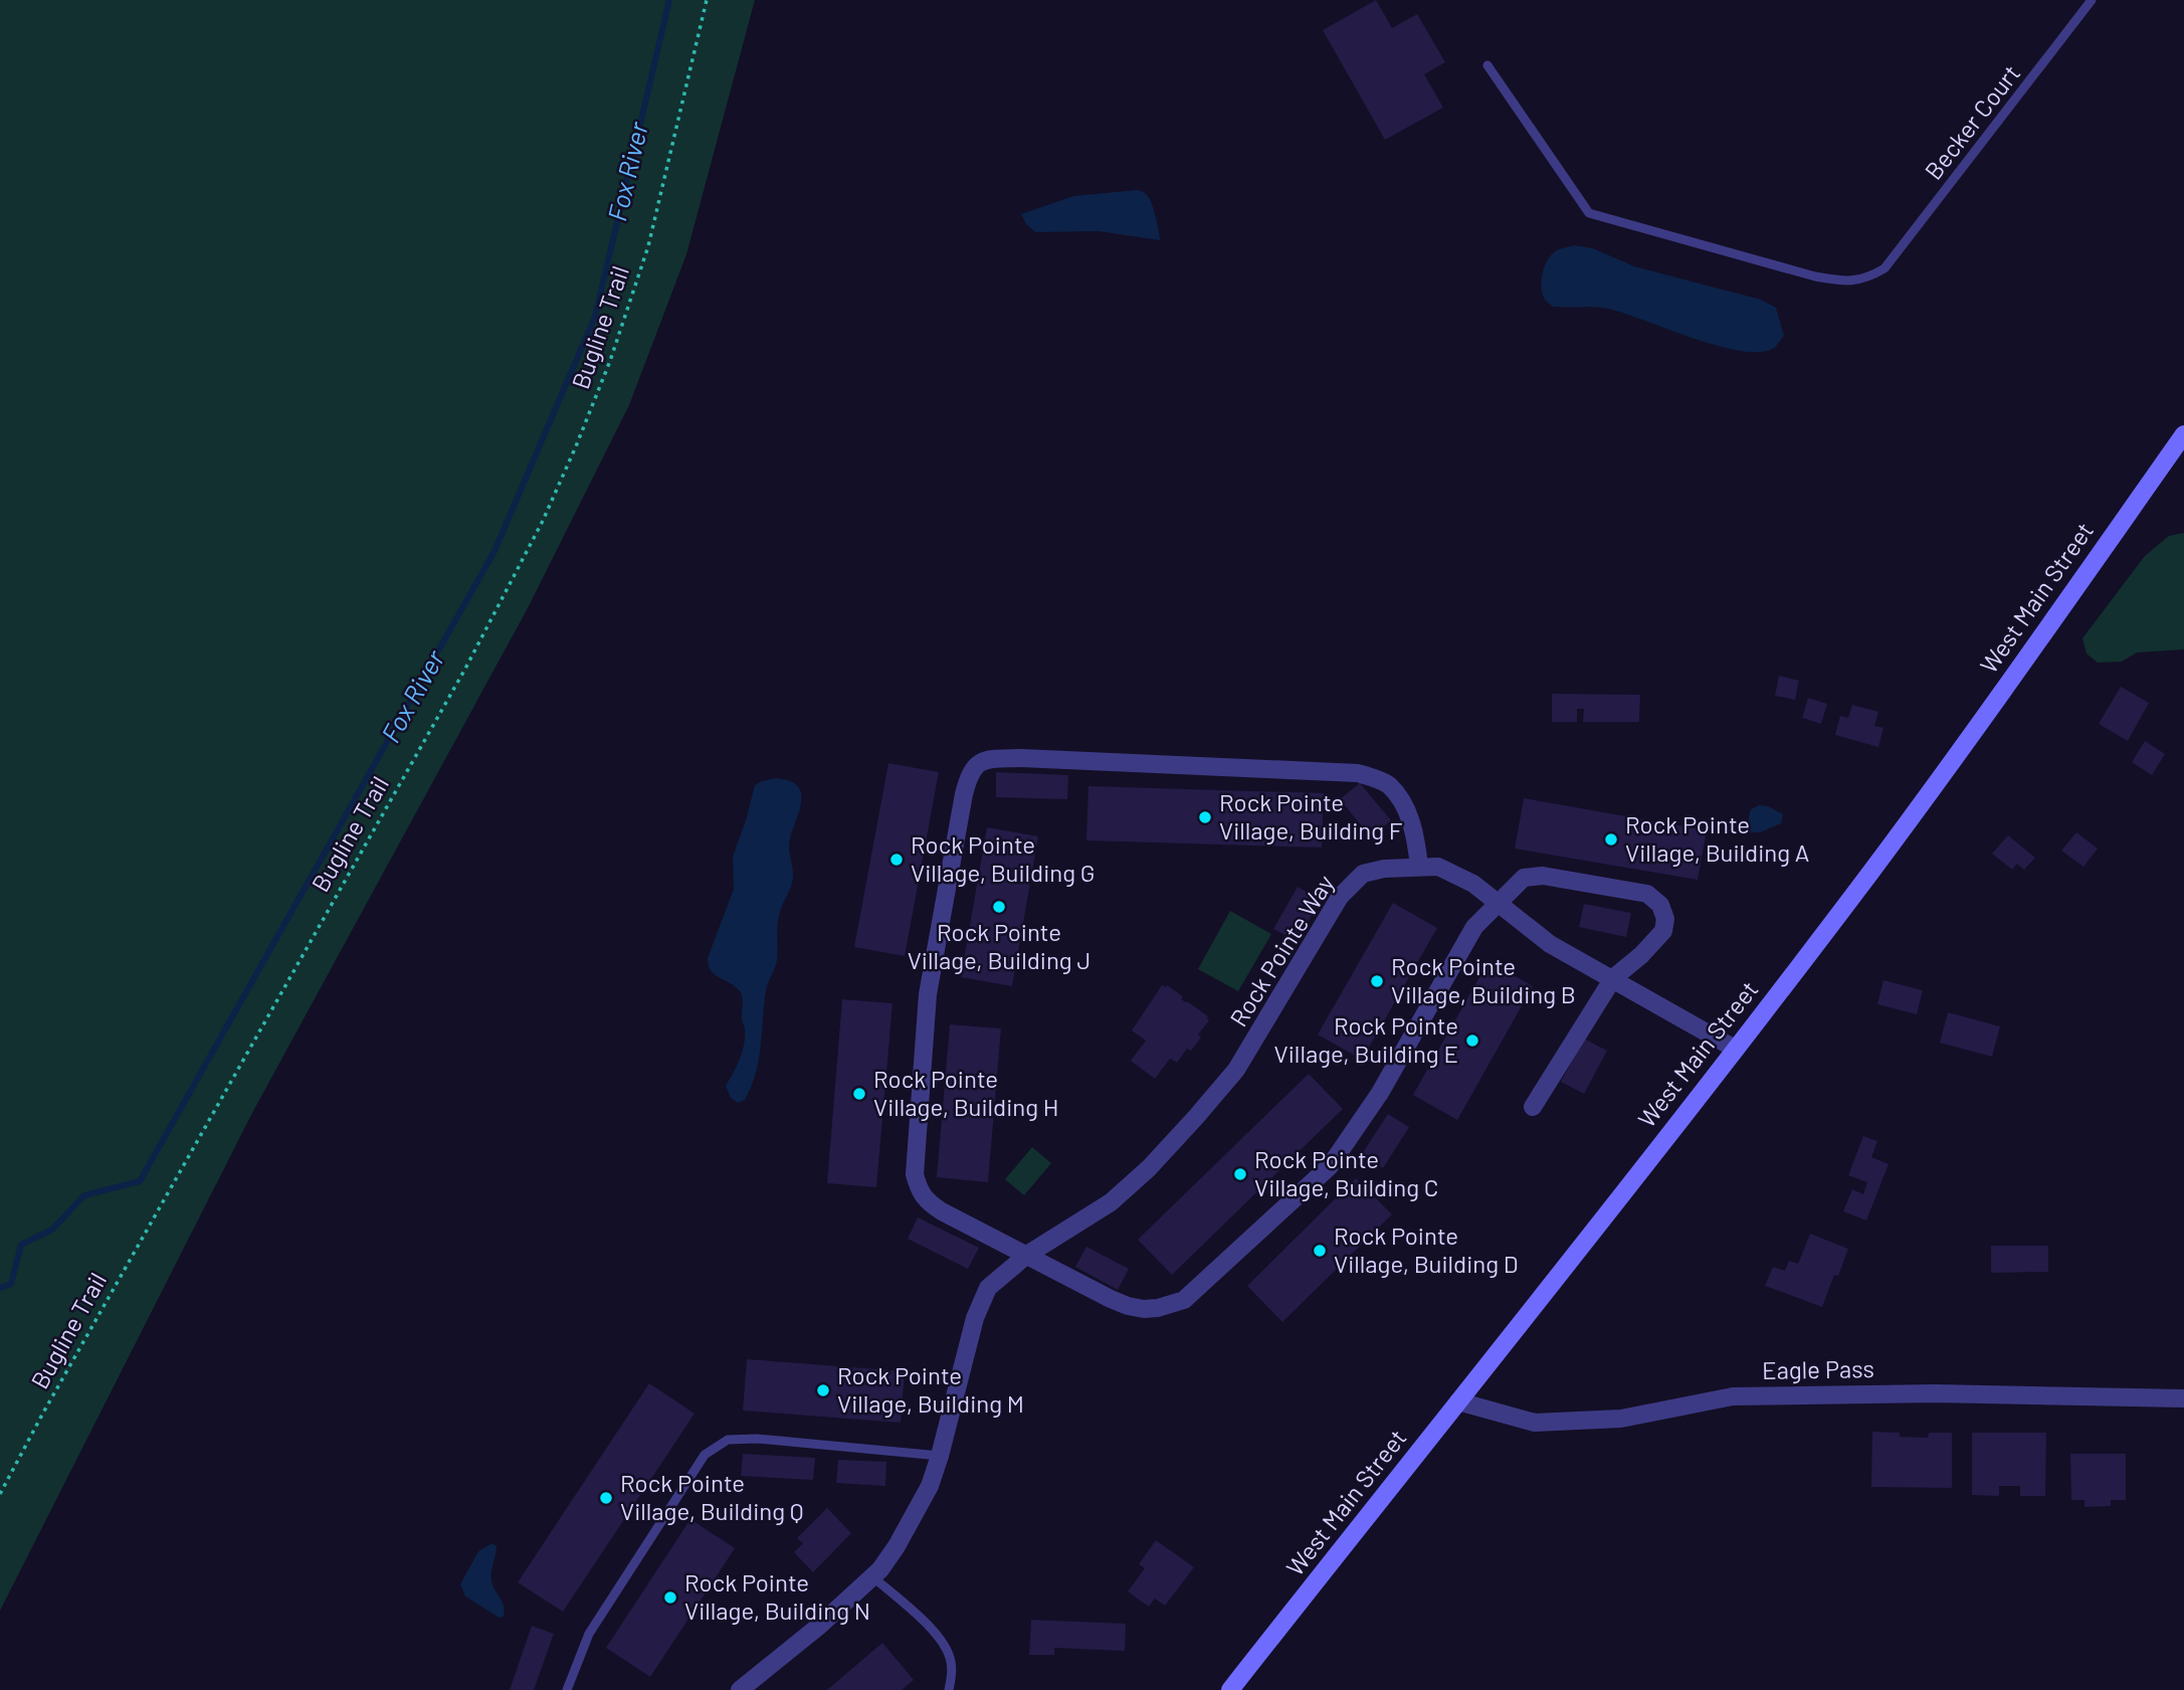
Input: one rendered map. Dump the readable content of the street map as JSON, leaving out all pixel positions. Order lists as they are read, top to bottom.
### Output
{
  "streets": {
    "main road": ["West Main Street"],
    "street": ["Rock Pointe Way", "Eagle Pass"],
    "lane": ["Becker Court"],
    "path": ["Bugline Trail"]
  },
  "crossings": [
    ["West Main Street", "Rock Pointe Way"],
    ["West Main Street", "Eagle Pass"]
  ],
  "water": ["Fox River"],
  "places": [
    "Rock Pointe Village, Building F",
    "Rock Pointe Village, Building A",
    "Rock Pointe Village, Building G",
    "Rock Pointe Village, Building J",
    "Rock Pointe Village, Building B",
    "Rock Pointe Village, Building E",
    "Rock Pointe Village, Building H",
    "Rock Pointe Village, Building C",
    "Rock Pointe Village, Building D",
    "Rock Pointe Village, Building M",
    "Rock Pointe Village, Building Q",
    "Rock Pointe Village, Building N"
  ]
}
